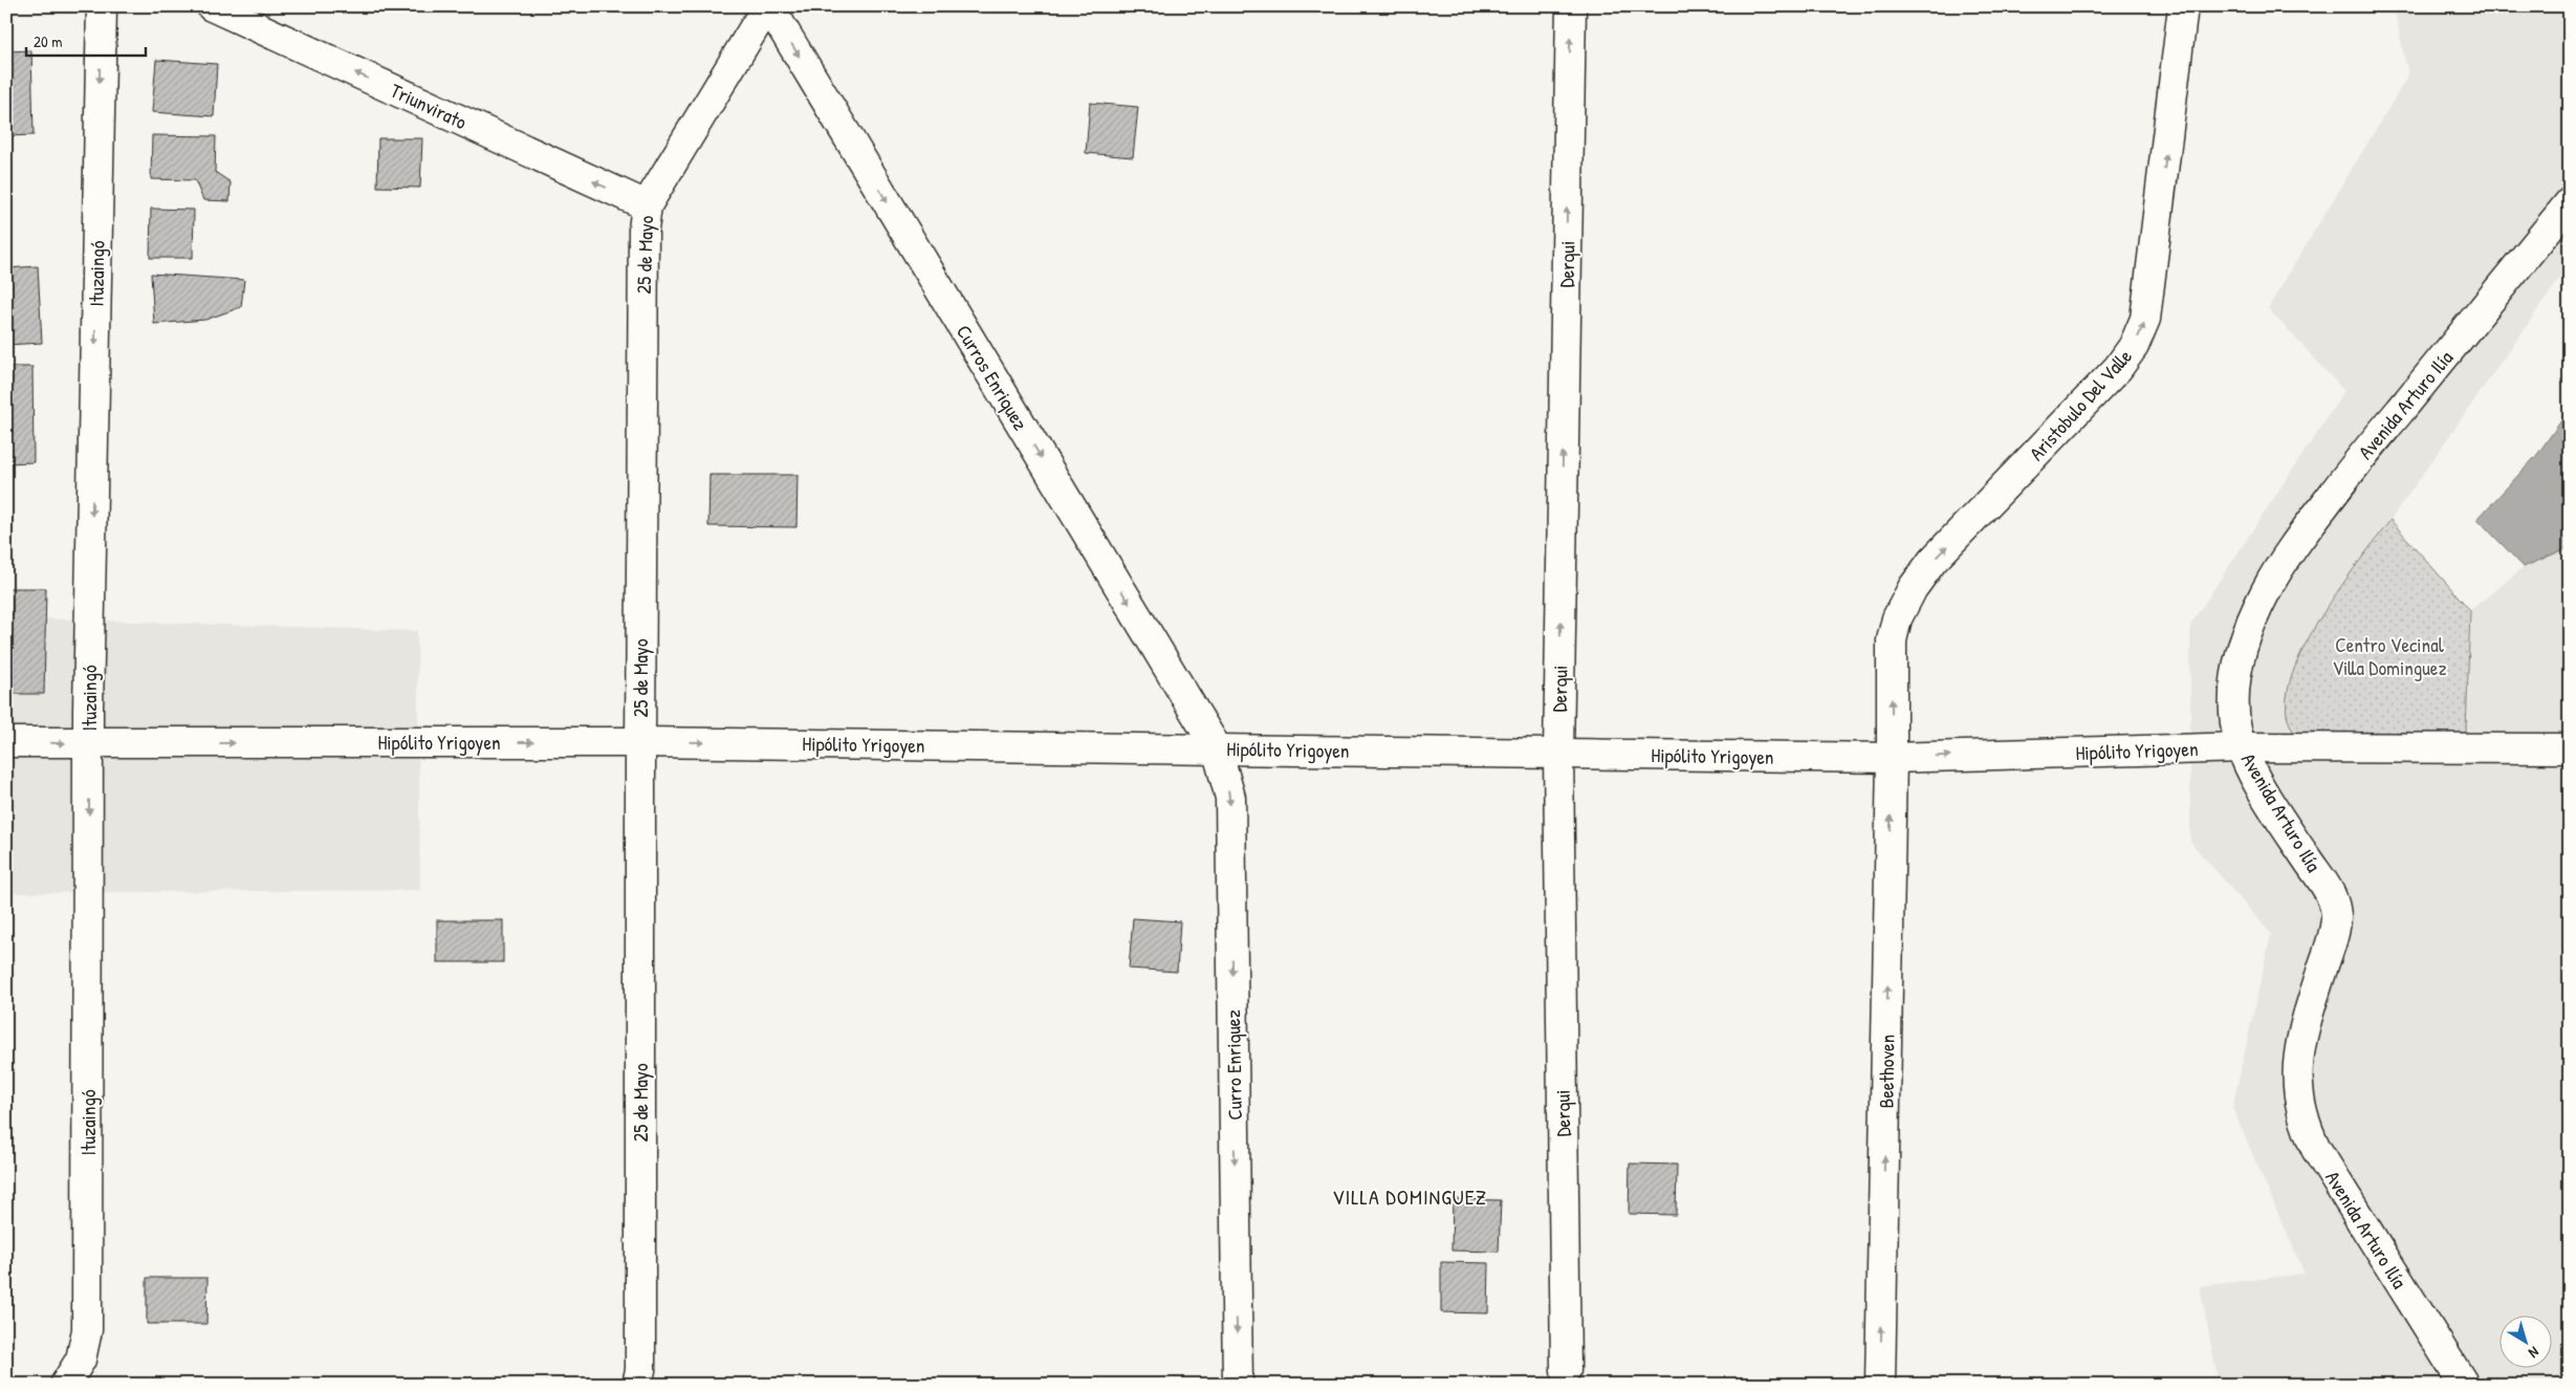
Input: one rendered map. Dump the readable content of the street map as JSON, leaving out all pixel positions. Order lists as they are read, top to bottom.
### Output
{
  "streets": {
    "street": [
      "Triunvirato",
      "25 de Mayo",
      "Derqui",
      "Ituzaingó",
      "Curros Enriquez",
      "Aristobulo Del Valle",
      "Avenida Arturo Ilía",
      "Hipólito Yrigoyen",
      "Curro Enriquez",
      "Beethoven"
    ]
  },
  "crossings": [
    ["Triunvirato", "25 de Mayo"],
    ["25 de Mayo", "Curros Enriquez"],
    ["25 de Mayo", "Hipólito Yrigoyen"],
    ["Derqui", "Hipólito Yrigoyen"],
    ["Ituzaingó", "Hipólito Yrigoyen"],
    ["Curros Enriquez", "Hipólito Yrigoyen"],
    ["Curros Enriquez", "Curro Enriquez"],
    ["Aristobulo Del Valle", "Hipólito Yrigoyen"],
    ["Aristobulo Del Valle", "Beethoven"],
    ["Avenida Arturo Ilía", "Hipólito Yrigoyen"],
    ["Hipólito Yrigoyen", "Curro Enriquez"],
    ["Hipólito Yrigoyen", "Beethoven"]
  ],
  "one_way": [
    "Triunvirato",
    "Derqui",
    "Ituzaingó",
    "Curros Enriquez",
    "Aristobulo Del Valle",
    "Hipólito Yrigoyen",
    "Curro Enriquez",
    "Beethoven"
  ],
  "districts": ["VILLA DOMINGUEZ"],
  "parks": ["Centro Vecinal Villa Dominguez"],
  "scale_bar": "20 m",
  "north": "bottom right"
}
